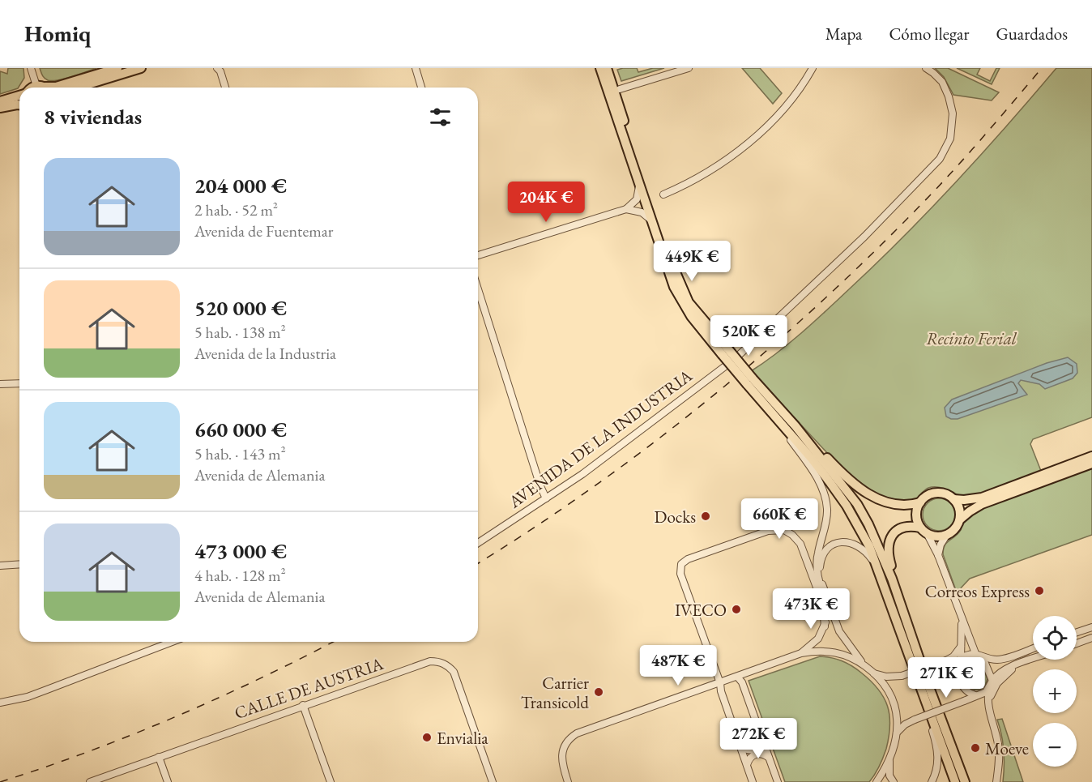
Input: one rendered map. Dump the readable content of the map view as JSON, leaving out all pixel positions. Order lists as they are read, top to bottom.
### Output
{
  "streets": {
    "street": ["AVENIDA DE LA INDUSTRIA", "CALLE DE AUSTRIA"]
  },
  "parks": ["Recinto Ferial"],
  "places": [
    "Docks",
    "Correos Express",
    "IVECO",
    "Carrier Transicold",
    "Envialia",
    "Moeve"
  ],
  "page": {
    "header": "Homiq",
    "nav": ["Mapa", "Cómo llegar", "Guardados"],
    "heading": "8 viviendas",
    "list": [
      {
        "name": "204 000 €",
        "note": "2 hab. · 52 m² · Avenida de Fuentemar"
      },
      {
        "name": "520 000 €",
        "note": "5 hab. · 138 m² · Avenida de la Industria"
      },
      {
        "name": "660 000 €",
        "note": "5 hab. · 143 m² · Avenida de Alemania"
      },
      {
        "name": "473 000 €",
        "note": "4 hab. · 128 m² · Avenida de Alemania"
      }
    ],
    "price": [
      "204K €",
      "449K €",
      "520K €",
      "660K €",
      "473K €",
      "487K €",
      "271K €",
      "272K €"
    ],
    "map_buttons": ["+", "−"]
  }
}
